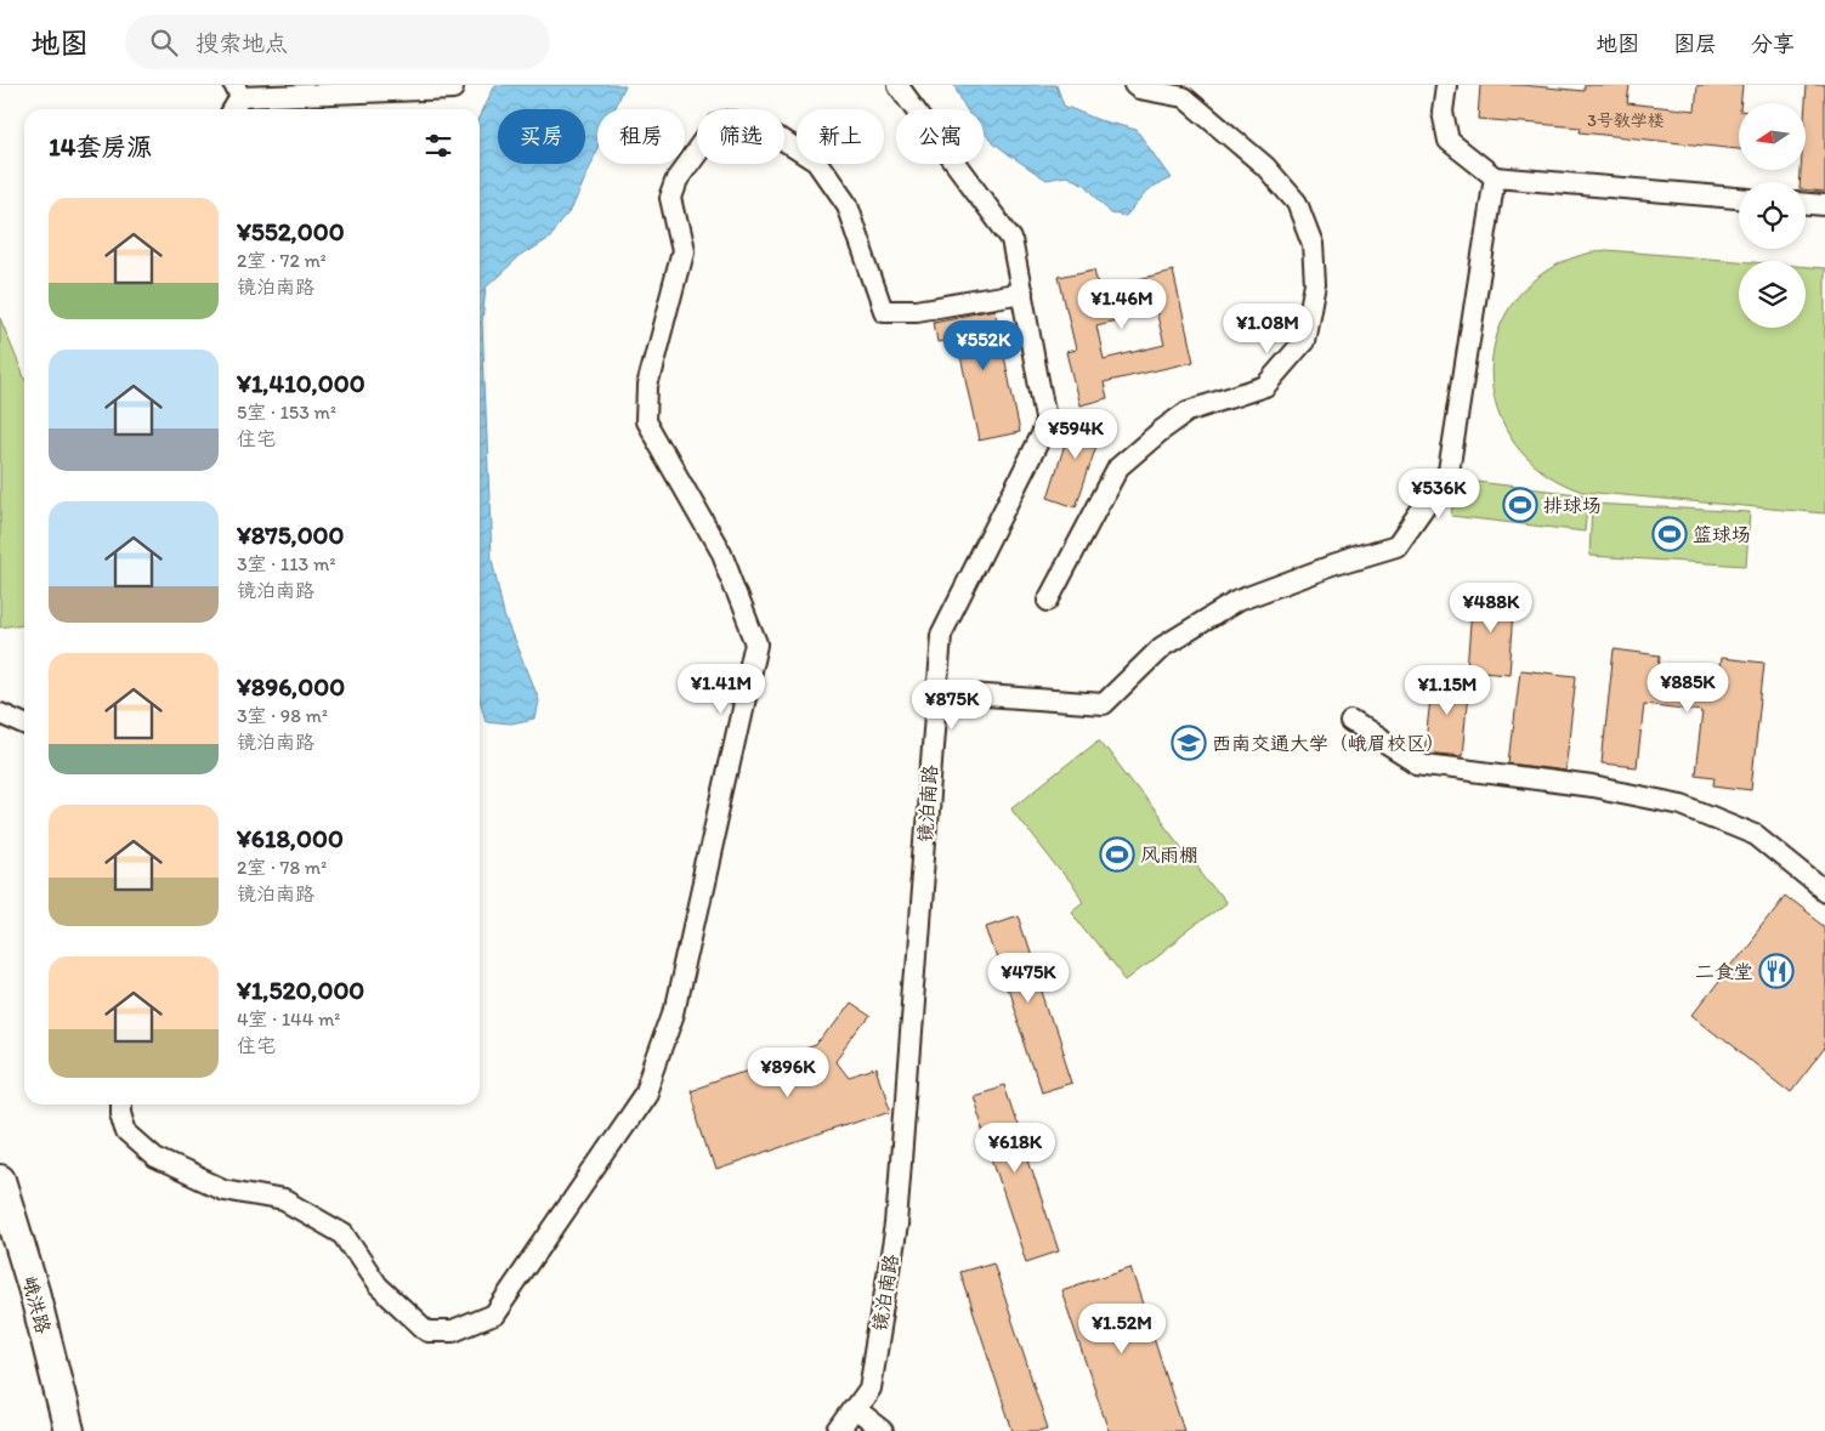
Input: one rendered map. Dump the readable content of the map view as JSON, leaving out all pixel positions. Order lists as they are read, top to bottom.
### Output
{
  "streets": {
    "main road": ["峨洪路"],
    "street": ["镜泊南路"]
  },
  "places": {
    "sports": ["排球场", "篮球场", "风雨棚"],
    "school or university": ["西南交通大学（峨眉校区）"],
    "restaurant": ["二食堂"]
  },
  "house_numbers": ["3号教学楼"],
  "north": "left",
  "page": {
    "header": "地图",
    "search": "搜索地点",
    "nav": ["地图", "图层", "分享"],
    "chip": [
      "买房",
      "租房",
      "筛选",
      "新上",
      "公寓"
    ],
    "heading": "14套房源",
    "list": [
      {
        "name": "¥552,000",
        "note": "2室 · 72 m² · 镜泊南路"
      },
      {
        "name": "¥1,410,000",
        "note": "5室 · 153 m² · 住宅"
      },
      {
        "name": "¥875,000",
        "note": "3室 · 113 m² · 镜泊南路"
      },
      {
        "name": "¥896,000",
        "note": "3室 · 98 m² · 镜泊南路"
      },
      {
        "name": "¥618,000",
        "note": "2室 · 78 m² · 镜泊南路"
      },
      {
        "name": "¥1,520,000",
        "note": "4室 · 144 m² · 住宅"
      }
    ],
    "price": [
      "¥1.46M",
      "¥1.08M",
      "¥552K",
      "¥594K",
      "¥536K",
      "¥488K",
      "¥885K",
      "¥1.41M",
      "¥1.15M",
      "¥875K",
      "¥475K",
      "¥896K",
      "¥618K",
      "¥1.52M"
    ]
  }
}
